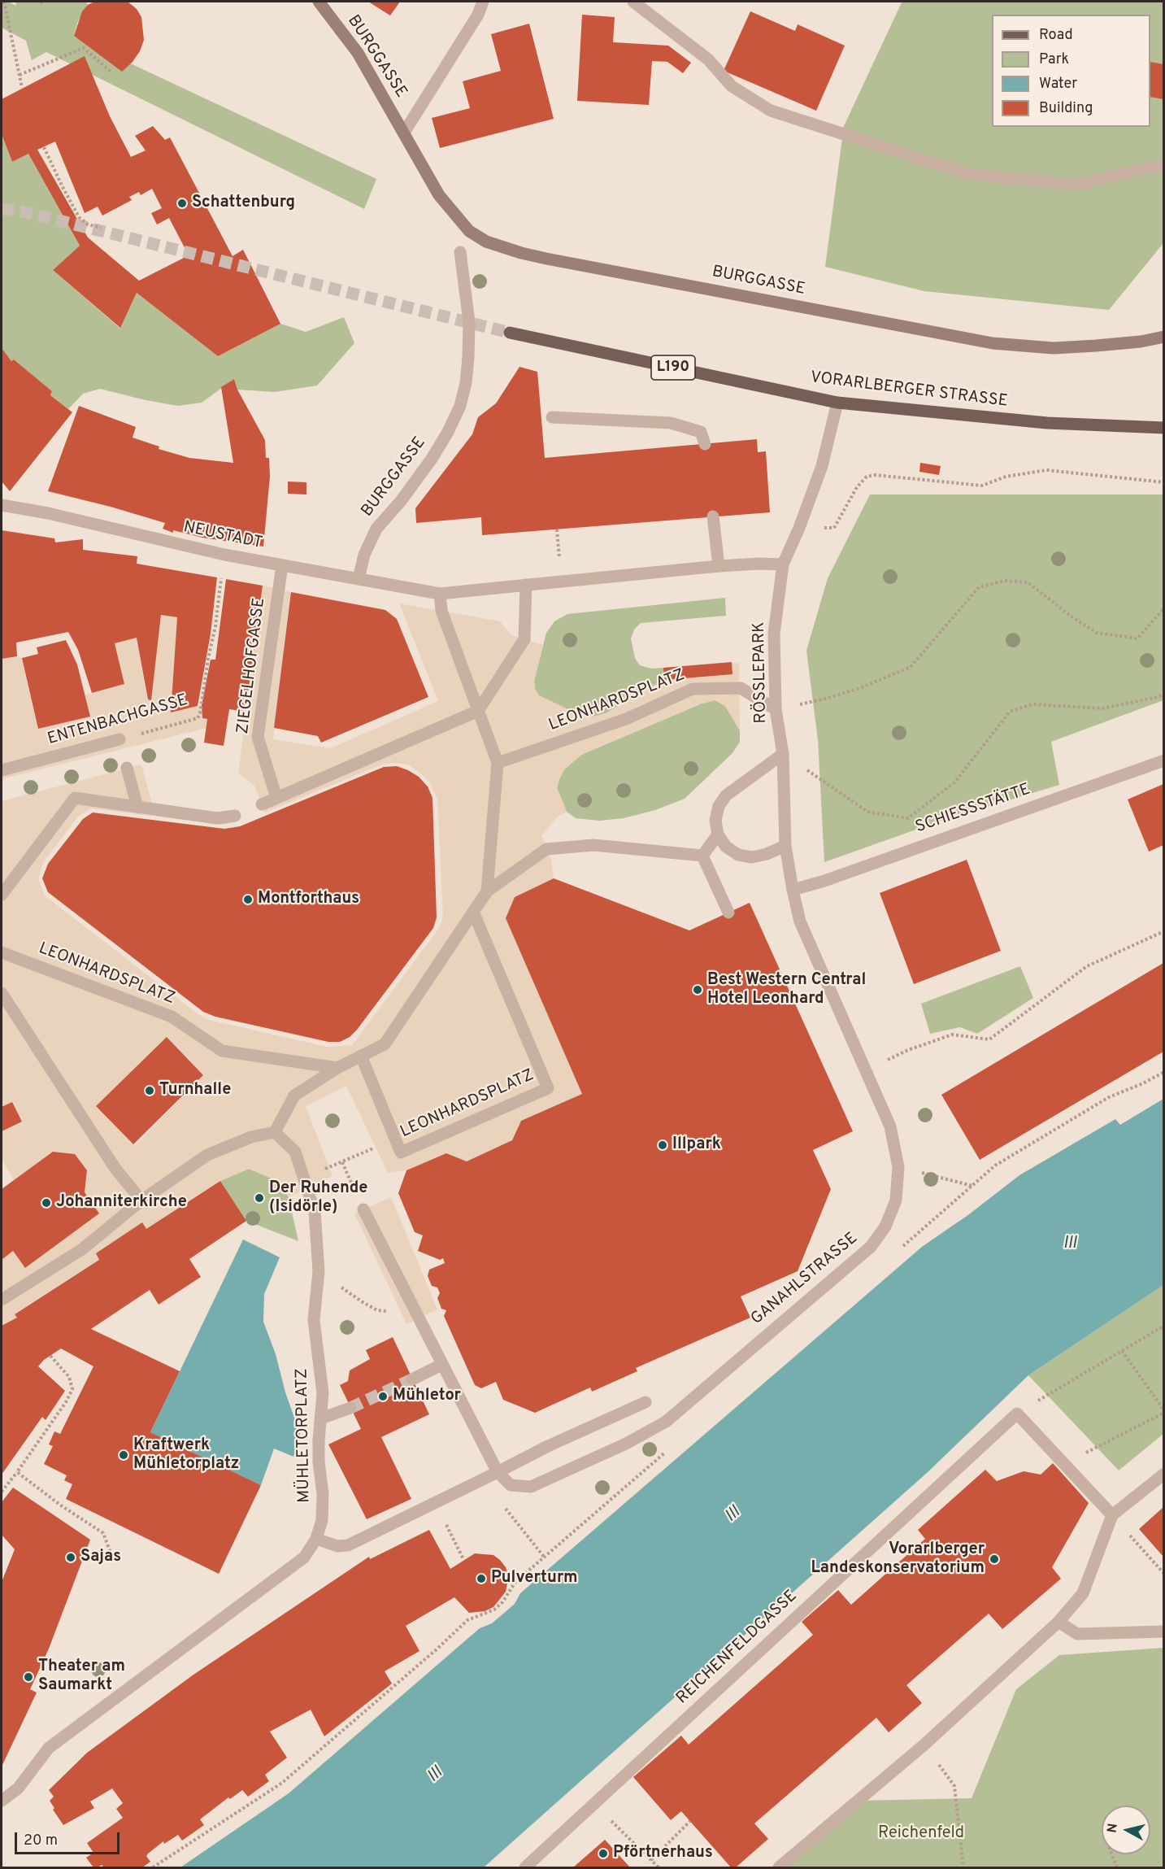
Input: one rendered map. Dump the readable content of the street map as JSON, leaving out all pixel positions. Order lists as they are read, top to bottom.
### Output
{
  "streets": {
    "main road": ["BURGGASSE", "L190", "VORARLBERGER STRASSE"],
    "street": [
      "NEUSTADT",
      "ZIEGELHOFGASSE",
      "RÖSSLEPARK",
      "LEONHARDSPLATZ",
      "ENTENBACHGASSE",
      "SCHIESSSTÄTTE",
      "GANAHLSTRASSE",
      "MÜHLETORPLATZ",
      "REICHENFELDGASSE"
    ]
  },
  "crossings": [
    ["BURGGASSE", "NEUSTADT"],
    ["VORARLBERGER STRASSE", "RÖSSLEPARK"],
    ["NEUSTADT", "ZIEGELHOFGASSE"],
    ["NEUSTADT", "ENTENBACHGASSE"],
    ["RÖSSLEPARK", "LEONHARDSPLATZ"],
    ["RÖSSLEPARK", "GANAHLSTRASSE"],
    ["SCHIESSSTÄTTE", "GANAHLSTRASSE"]
  ],
  "water": ["Ill"],
  "parks": ["Reichenfeld"],
  "places": [
    "Schattenburg",
    "Montforthaus",
    "Best Western Central Hotel Leonhard",
    "Turnhalle",
    "Illpark",
    "Der Ruhende (Isidörle)",
    "Johanniterkirche",
    "Mühletor",
    "Kraftwerk Mühletorplatz",
    "Sajas",
    "Vorarlberger Landeskonservatorium",
    "Pulverturm",
    "Theater am Saumarkt",
    "Pförtnerhaus"
  ],
  "legend": [
    "Road",
    "Park",
    "Water",
    "Building"
  ],
  "scale_bar": "20 m",
  "north": "left"
}
